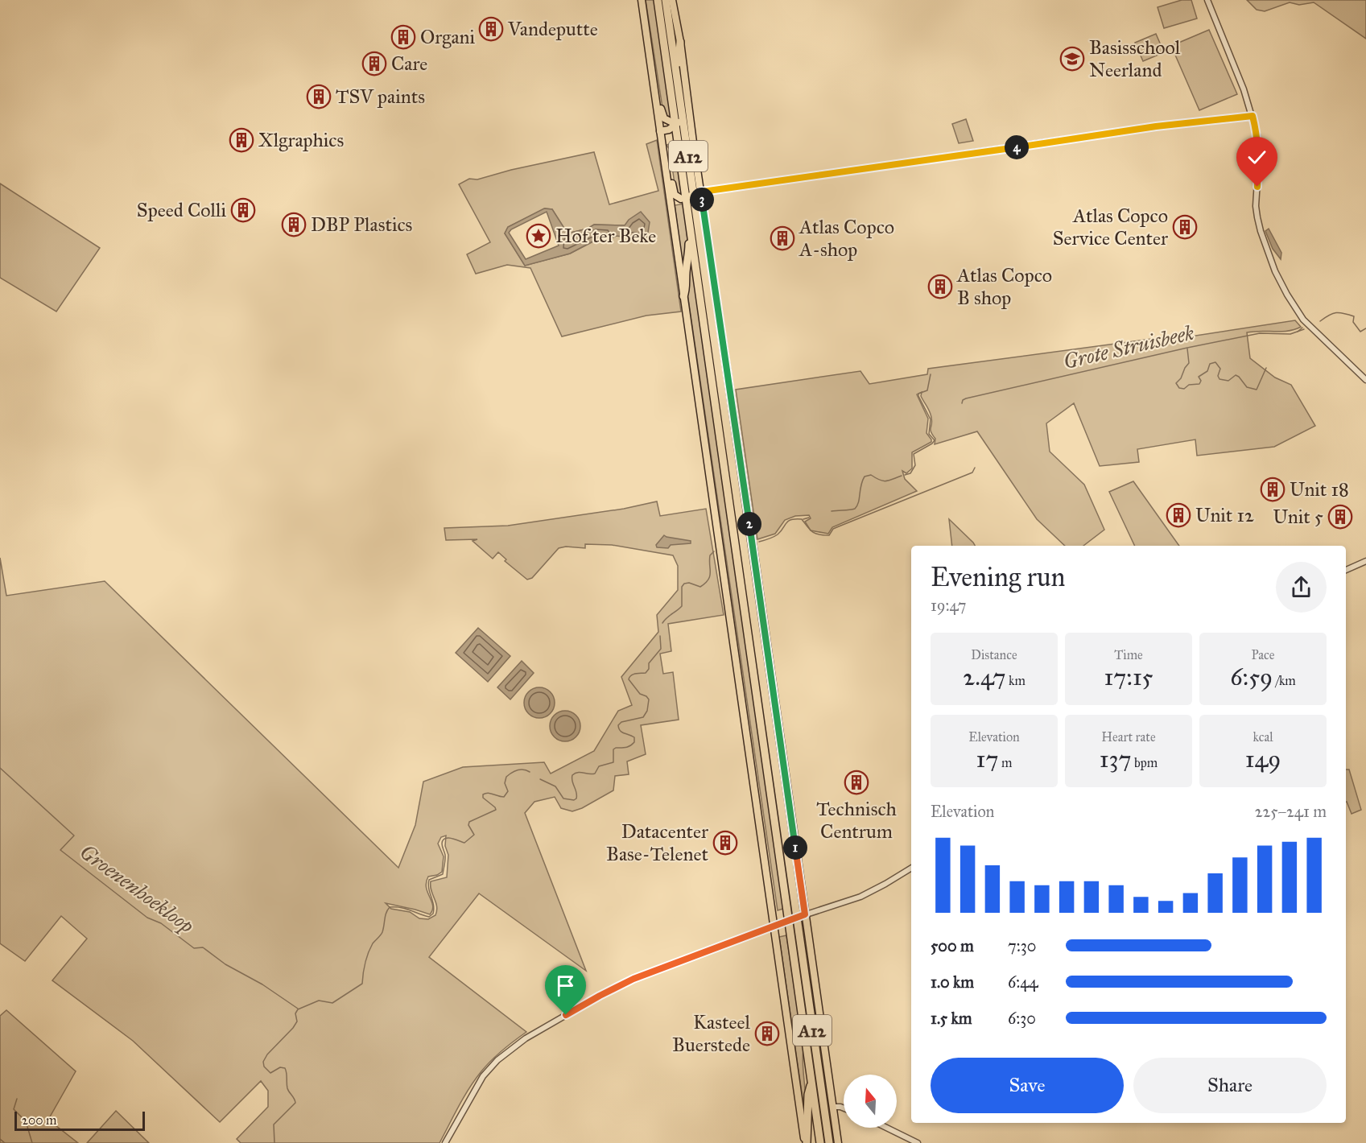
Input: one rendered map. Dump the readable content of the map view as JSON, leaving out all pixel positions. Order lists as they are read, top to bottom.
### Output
{
  "streets": {
    "highway": ["A12"]
  },
  "water": ["Grote Struisbeek", "Groenenhoekloop"],
  "places": {
    "building": [
      "Vandeputte",
      "Organi",
      "Care",
      "TSV paints",
      "Xlgraphics",
      "Speed Colli",
      "DBP Plastics",
      "Atlas Copco Service Center",
      "Atlas Copco A-shop",
      "Atlas Copco B shop",
      "Unit 18",
      "Unit 12",
      "Unit 5",
      "Technisch Centrum",
      "Datacenter Base-Telenet",
      "Kasteel Buerstede"
    ],
    "school or university": ["Basisschool Neerland"],
    "place": ["Hof ter Beke"]
  },
  "scale_bar": "200 m",
  "north": "top",
  "page": {
    "pins": [
      "4",
      "3",
      "2",
      "1"
    ],
    "heading": ["Evening run", "19:47"],
    "stats": [
      ["Distance", "2.47 km"],
      ["Time", "17:15"],
      ["Pace", "6:59 /km"],
      ["Elevation", "17 m"],
      ["Heart rate", "137 bpm"],
      ["kcal", "149"]
    ],
    "chart": ["Elevation", "225–241 m"],
    "list": [
      {
        "name": "500 m",
        "note": "7:30"
      },
      {
        "name": "1.0 km",
        "note": "6:44"
      },
      {
        "name": "1.5 km",
        "note": "6:30"
      }
    ],
    "buttons": ["Save", "Share"],
    "scale": "200 m"
  }
}
